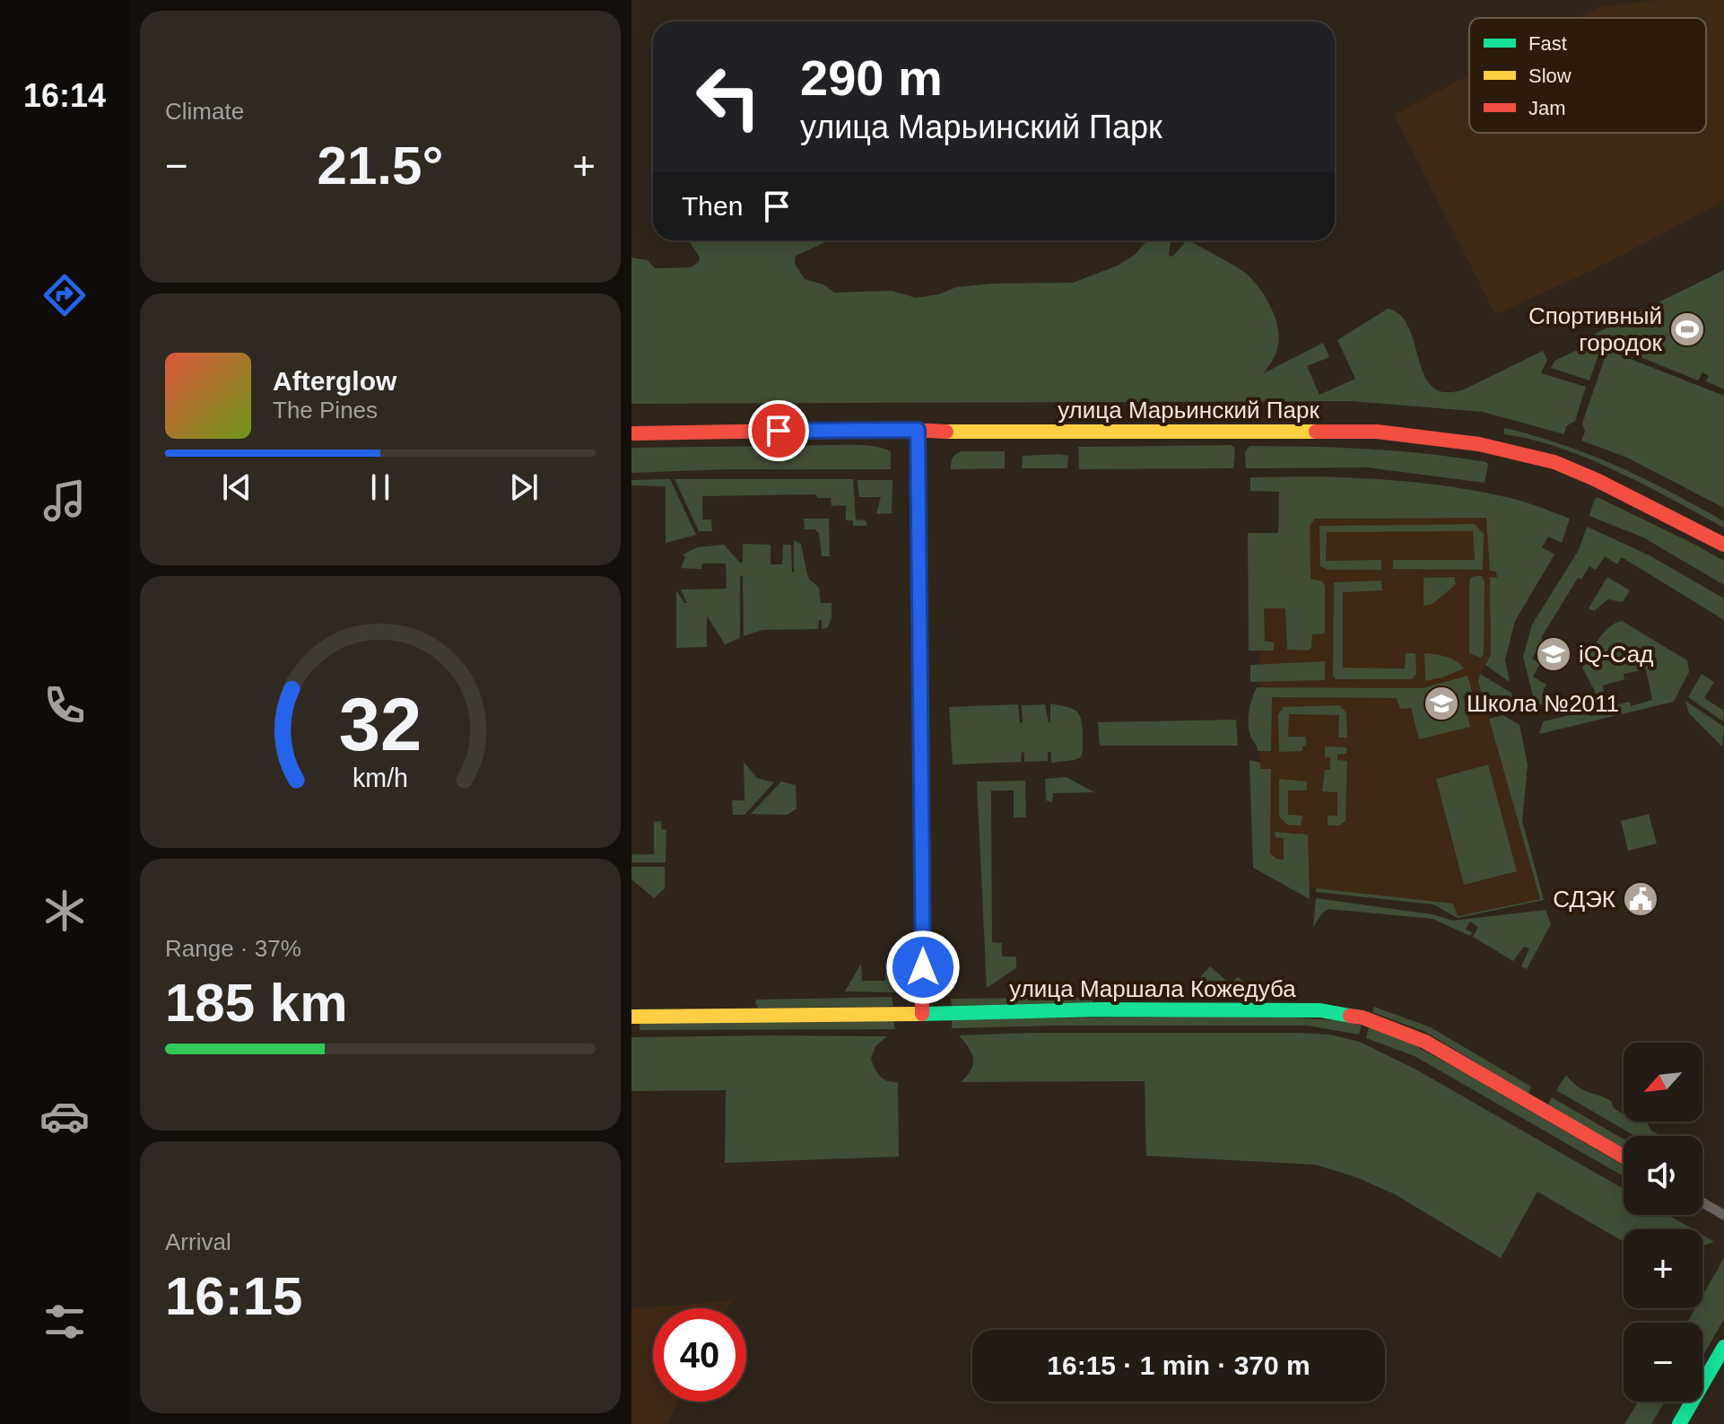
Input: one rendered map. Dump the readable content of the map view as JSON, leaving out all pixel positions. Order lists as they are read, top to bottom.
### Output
{
  "streets": {
    "street": ["улица Марьинский Парк", "улица Маршала Кожедуба"]
  },
  "places": {
    "sports": ["Спортивный городок"],
    "school or university": ["iQ-Сад", "Школа №2011"],
    "public building": ["СДЭК"]
  },
  "legend": ["Fast", "Slow", "Jam"],
  "north": "bottom left",
  "page": {
    "tabs": "16:14",
    "tile": [
      "Climate",
      ["Range · 37%", "185 km"],
      ["Arrival", "16:15"]
    ],
    "turn": ["290 m", "улица Марьинский Парк"],
    "heat": ["−", "21.5°", "+"],
    "then": "Then",
    "song": ["Afterglow", "The Pines"],
    "map_buttons": ["+", "−"],
    "limit": "40",
    "trip": "16:15 · 1 min · 370 m",
    "gauge": ["32", "km/h"]
  }
}
